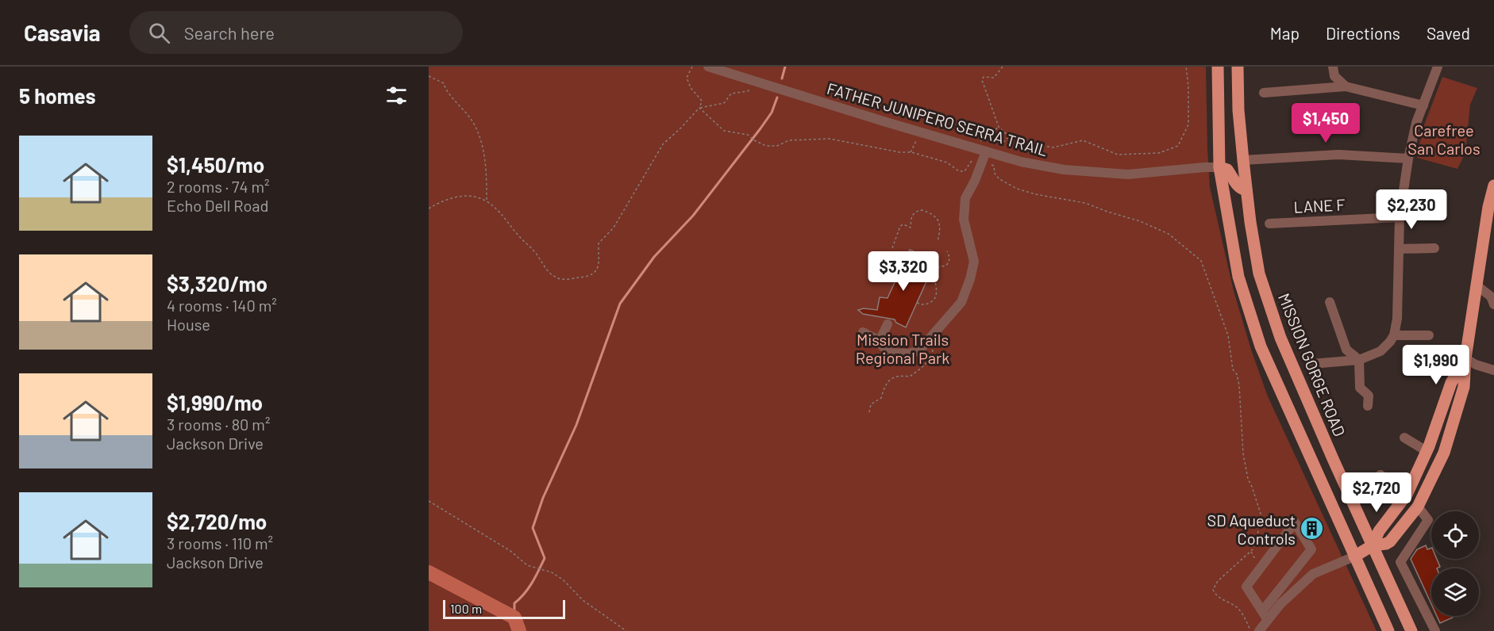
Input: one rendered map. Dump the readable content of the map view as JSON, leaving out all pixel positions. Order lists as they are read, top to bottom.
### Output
{
  "streets": {
    "main road": ["MISSION GORGE ROAD"],
    "street": ["FATHER JUNIPERO SERRA TRAIL", "LANE F"]
  },
  "parks": ["Carefree San Carlos", "Mission Trails Regional Park"],
  "places": {
    "building": ["SD Aqueduct Controls"]
  },
  "scale_bar": "100 m",
  "page": {
    "header": "Casavia",
    "search": "Search here",
    "nav": ["Map", "Directions", "Saved"],
    "heading": "5 homes",
    "price": [
      "$1,450",
      "$2,230",
      "$3,320",
      "$1,990",
      "$2,720"
    ],
    "list": [
      {
        "name": "$1,450/mo",
        "note": "2 rooms · 74 m² · Echo Dell Road"
      },
      {
        "name": "$3,320/mo",
        "note": "4 rooms · 140 m² · House"
      },
      {
        "name": "$1,990/mo",
        "note": "3 rooms · 80 m² · Jackson Drive"
      },
      {
        "name": "$2,720/mo",
        "note": "3 rooms · 110 m² · Jackson Drive"
      }
    ],
    "scale": "100 m"
  }
}
